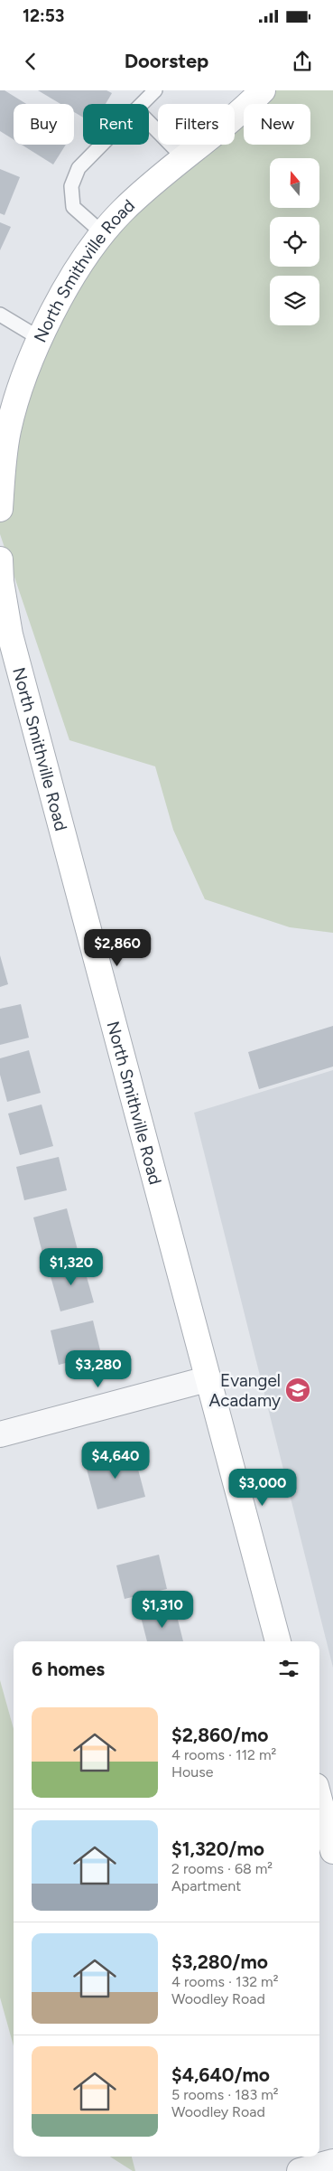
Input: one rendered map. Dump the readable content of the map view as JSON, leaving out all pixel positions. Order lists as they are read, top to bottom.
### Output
{
  "streets": {
    "main road": ["North Smithville Road"]
  },
  "places": {
    "school or university": ["Evangel Acadamy"]
  },
  "north": "top",
  "page": {
    "status": "12:53",
    "header": "Doorstep",
    "chip": [
      "Buy",
      "Rent",
      "Filters",
      "New"
    ],
    "price": [
      "$2,860",
      "$1,320",
      "$3,280",
      "$4,640",
      "$3,000",
      "$1,310"
    ],
    "heading": "6 homes",
    "list": [
      {
        "name": "$2,860/mo",
        "note": "4 rooms · 112 m² · House"
      },
      {
        "name": "$1,320/mo",
        "note": "2 rooms · 68 m² · Apartment"
      },
      {
        "name": "$3,280/mo",
        "note": "4 rooms · 132 m² · Woodley Road"
      },
      {
        "name": "$4,640/mo",
        "note": "5 rooms · 183 m² · Woodley Road"
      }
    ]
  }
}
